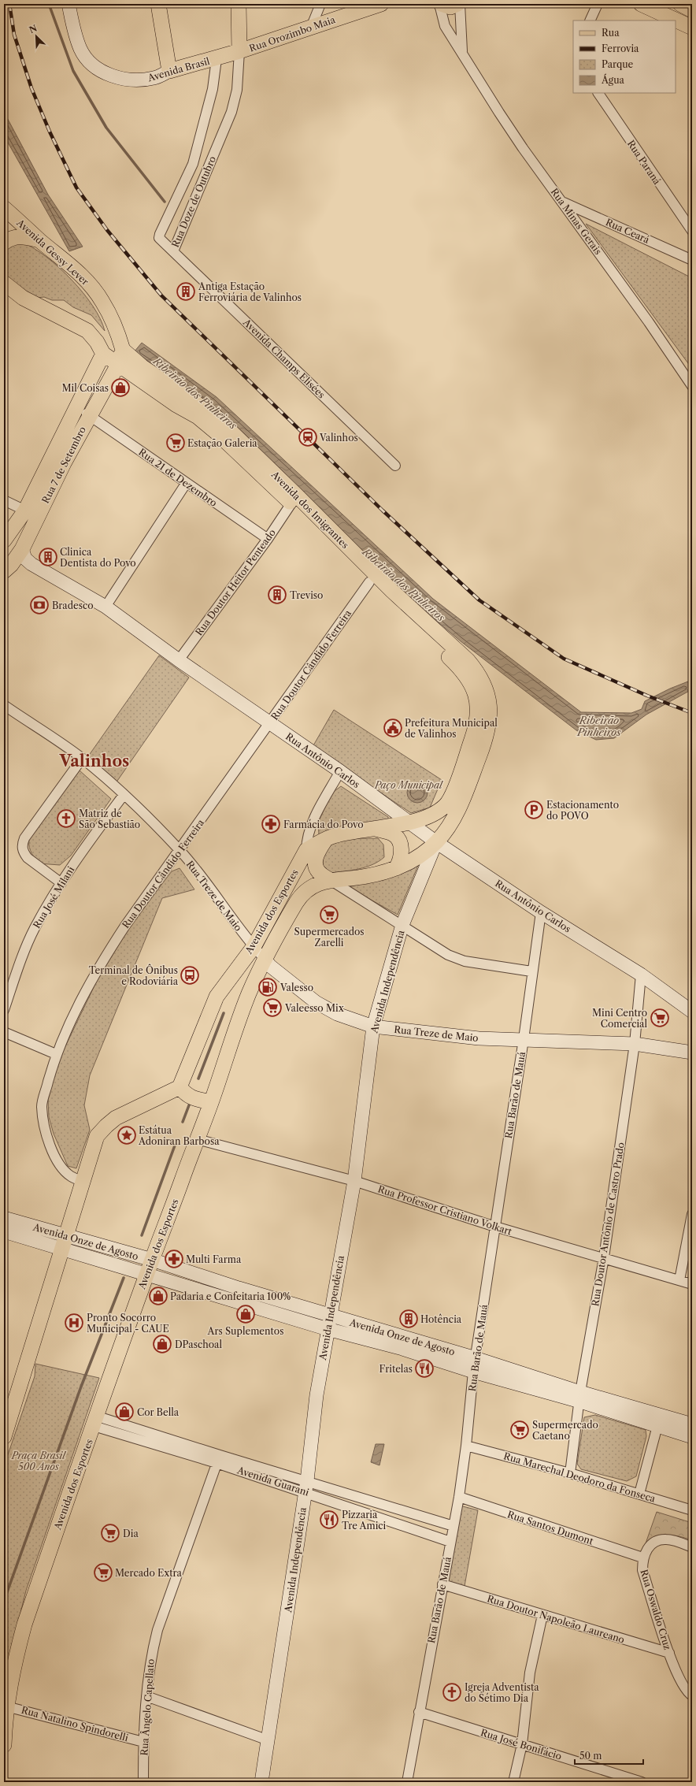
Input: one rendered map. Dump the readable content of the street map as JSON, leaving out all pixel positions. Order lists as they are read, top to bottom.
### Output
{
  "streets": {
    "main road": [
      "Rua Orozimbo Maia",
      "Avenida Brasil",
      "Rua Doze de Outubro",
      "Avenida Gessy Lever",
      "Rua 7 de Setembro",
      "Avenida dos Imigrantes",
      "Rua Antônio Carlos",
      "Rua Treze de Maio",
      "Avenida dos Esportes",
      "Avenida Independência",
      "Avenida Onze de Agosto"
    ],
    "street": [
      "Rua Paraná",
      "Rua Minas Gerais",
      "Rua Ceará",
      "Avenida Champs Elisées",
      "Rua 21 de Dezembro",
      "Rua Doutor Heitor Penteado",
      "Rua Doutor Cândido Ferreira",
      "Rua José Milani",
      "Rua Barão de Mauá",
      "Rua Professor Cristiano Volkart",
      "Rua Doutor Antônio de Castro Prado",
      "Rua Marechal Deodoro da Fonseca",
      "Avenida Guarani",
      "Rua Santos Dumont",
      "Rua Oswaldo Cruz",
      "Rua Doutor Napoleão Laureano",
      "Rua Ângelo Capellato",
      "Rua Natalino Spindorelli",
      "Rua José Bonifácio"
    ]
  },
  "crossings": [
    ["Rua Orozimbo Maia", "Avenida Brasil"],
    ["Rua Orozimbo Maia", "Rua Doze de Outubro"],
    ["Avenida Brasil", "Rua Doze de Outubro"],
    ["Rua Doze de Outubro", "Avenida Champs Elisées"],
    ["Rua Minas Gerais", "Rua Ceará"],
    ["Avenida Gessy Lever", "Rua 7 de Setembro"],
    ["Avenida Gessy Lever", "Avenida dos Imigrantes"],
    ["Rua 7 de Setembro", "Rua 21 de Dezembro"],
    ["Rua 7 de Setembro", "Avenida dos Imigrantes"],
    ["Rua 7 de Setembro", "Rua Antônio Carlos"],
    ["Rua 21 de Dezembro", "Rua Doutor Heitor Penteado"],
    ["Avenida dos Imigrantes", "Rua Doutor Heitor Penteado"],
    ["Avenida dos Imigrantes", "Rua Doutor Cândido Ferreira"],
    ["Avenida dos Imigrantes", "Rua Antônio Carlos"],
    ["Avenida dos Imigrantes", "Avenida dos Esportes"],
    ["Avenida dos Imigrantes", "Avenida Independência"],
    ["Rua Doutor Heitor Penteado", "Rua Antônio Carlos"],
    ["Rua Doutor Cândido Ferreira", "Rua Antônio Carlos"],
    ["Rua Doutor Cândido Ferreira", "Rua Treze de Maio"],
    ["Rua Antônio Carlos", "Avenida dos Esportes"],
    ["Rua Antônio Carlos", "Avenida Independência"],
    ["Rua Antônio Carlos", "Rua Barão de Mauá"],
    ["Rua Antônio Carlos", "Rua Doutor Antônio de Castro Prado"],
    ["Rua Treze de Maio", "Rua José Milani"],
    ["Rua Treze de Maio", "Avenida dos Esportes"],
    ["Rua Treze de Maio", "Avenida Independência"],
    ["Rua Treze de Maio", "Rua Barão de Mauá"],
    ["Rua Treze de Maio", "Rua Doutor Antônio de Castro Prado"],
    ["Avenida dos Esportes", "Avenida Independência"],
    ["Avenida dos Esportes", "Rua Professor Cristiano Volkart"],
    ["Avenida dos Esportes", "Avenida Onze de Agosto"],
    ["Avenida dos Esportes", "Avenida Guarani"],
    ["Avenida dos Esportes", "Rua Natalino Spindorelli"],
    ["Avenida Independência", "Rua Professor Cristiano Volkart"],
    ["Avenida Independência", "Avenida Onze de Agosto"],
    ["Avenida Independência", "Avenida Guarani"],
    ["Rua Barão de Mauá", "Rua Professor Cristiano Volkart"],
    ["Rua Barão de Mauá", "Avenida Onze de Agosto"],
    ["Rua Barão de Mauá", "Rua Marechal Deodoro da Fonseca"],
    ["Rua Barão de Mauá", "Avenida Guarani"],
    ["Rua Barão de Mauá", "Rua Santos Dumont"],
    ["Rua Barão de Mauá", "Rua Doutor Napoleão Laureano"],
    ["Rua Barão de Mauá", "Rua José Bonifácio"],
    ["Rua Professor Cristiano Volkart", "Rua Doutor Antônio de Castro Prado"],
    ["Rua Doutor Antônio de Castro Prado", "Avenida Onze de Agosto"],
    ["Rua Doutor Antônio de Castro Prado", "Rua Marechal Deodoro da Fonseca"],
    ["Avenida Guarani", "Rua Ângelo Capellato"],
    ["Rua Santos Dumont", "Rua Oswaldo Cruz"],
    ["Rua Oswaldo Cruz", "Rua Doutor Napoleão Laureano"],
    ["Rua Ângelo Capellato", "Rua Natalino Spindorelli"]
  ],
  "districts": ["Valinhos"],
  "water": ["Ribeirão dos Pinheiros", "Ribeirão Pinheiros"],
  "parks": ["Paço Municipal", "Praça Brasil 500 Anos"],
  "places": {
    "building": [
      "Antiga Estação Ferroviária de Valinhos",
      "Clinica Dentista do Povo",
      "Treviso",
      "Hotência"
    ],
    "shop": [
      "Mil Coisas",
      "Padaria e Confeitaria 100%",
      "Ars Suplementos",
      "DPaschoal",
      "Cor Bella"
    ],
    "station": ["Valinhos"],
    "supermarket": [
      "Estação Galeria",
      "Supermercados Zarelli",
      "Valeesso Mix",
      "Mini Centro Comercial",
      "Supermercado Caetano",
      "Dia",
      "Mercado Extra"
    ],
    "bank": ["Bradesco"],
    "public building": ["Prefeitura Municipal de Valinhos"],
    "parking": ["Estacionamento do POVO"],
    "church": ["Matriz de São Sebastião", "Igreja Adventista do Sétimo Dia"],
    "pharmacy": ["Farmácia do Povo", "Multi Farma"],
    "bus stop": ["Terminal de Ônibus e Rodoviária"],
    "fuel station": ["Valesso"],
    "place": ["Estátua Adoniran Barbosa"],
    "hospital": ["Pronto Socorro Municipal - CAUE"],
    "restaurant": ["Fritelas", "Pizzaria Tre Amici"]
  },
  "legend": [
    "Rua",
    "Ferrovia",
    "Parque",
    "Água"
  ],
  "scale_bar": "50 m",
  "north": "top left"
}
